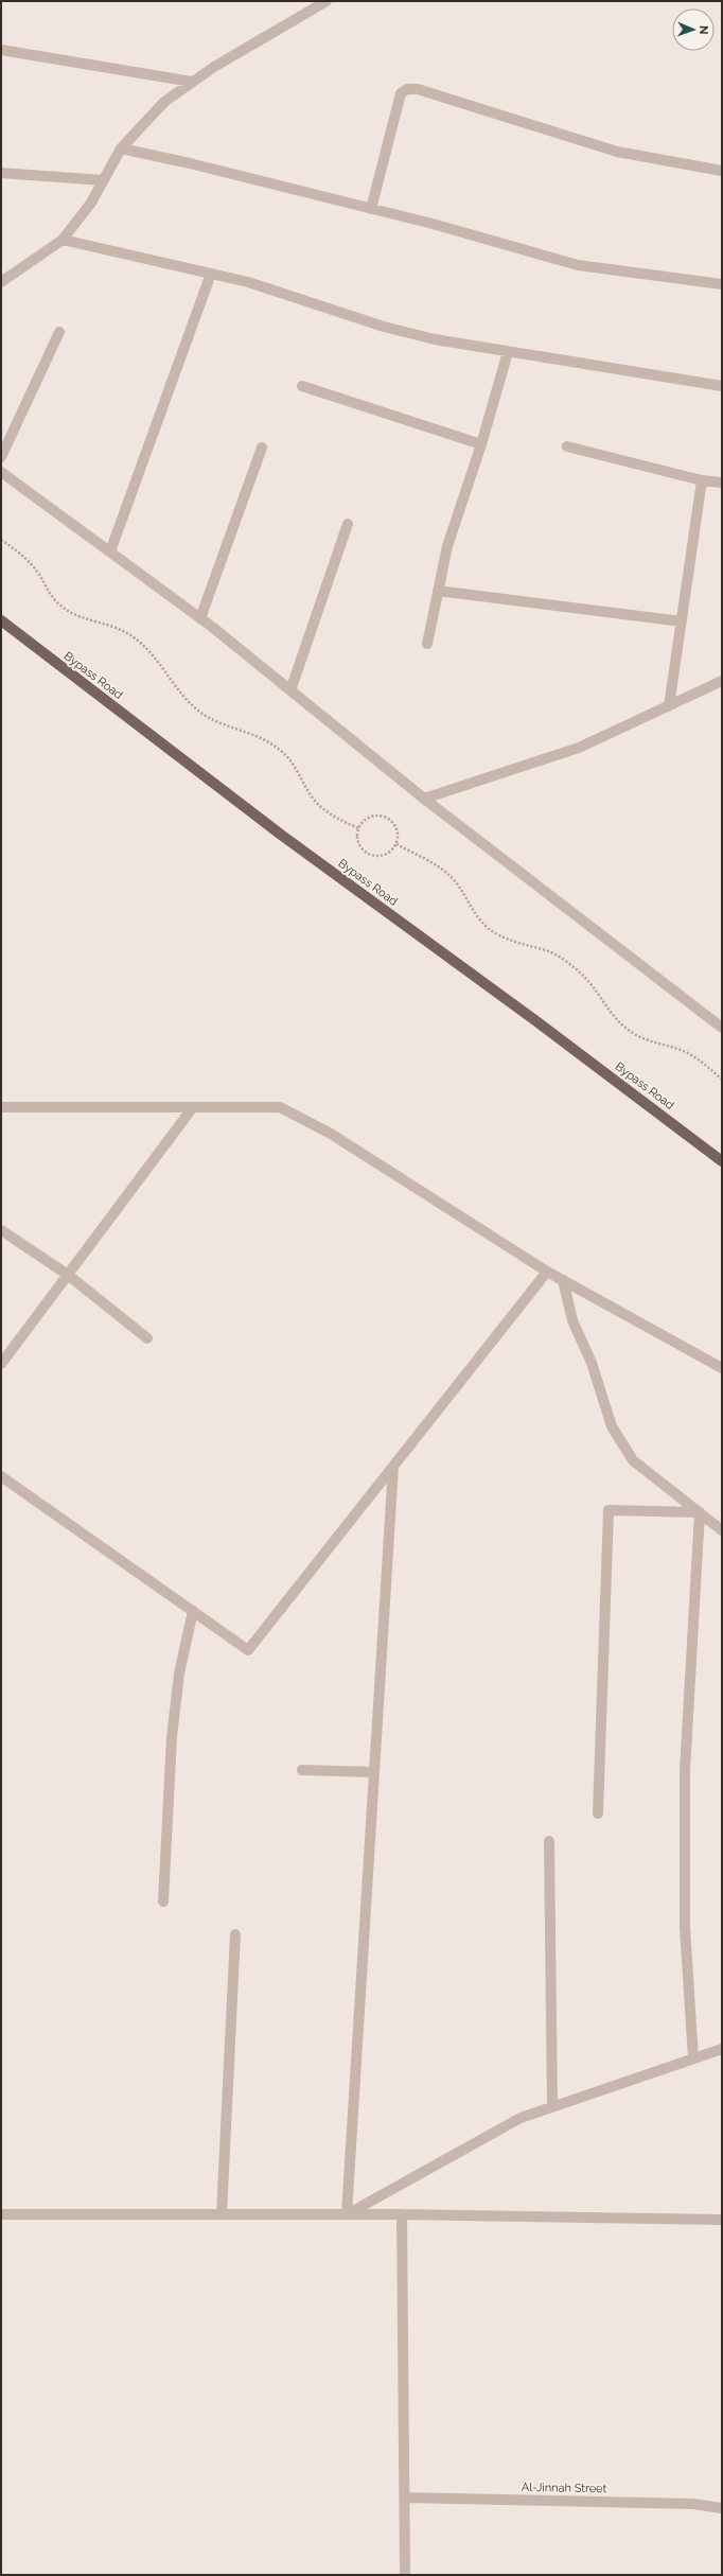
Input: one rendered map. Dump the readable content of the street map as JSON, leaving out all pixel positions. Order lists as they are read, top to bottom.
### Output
{
  "streets": {
    "main road": ["Bypass Road"],
    "street": ["Al-Jinnah Street"]
  },
  "north": "right"
}
